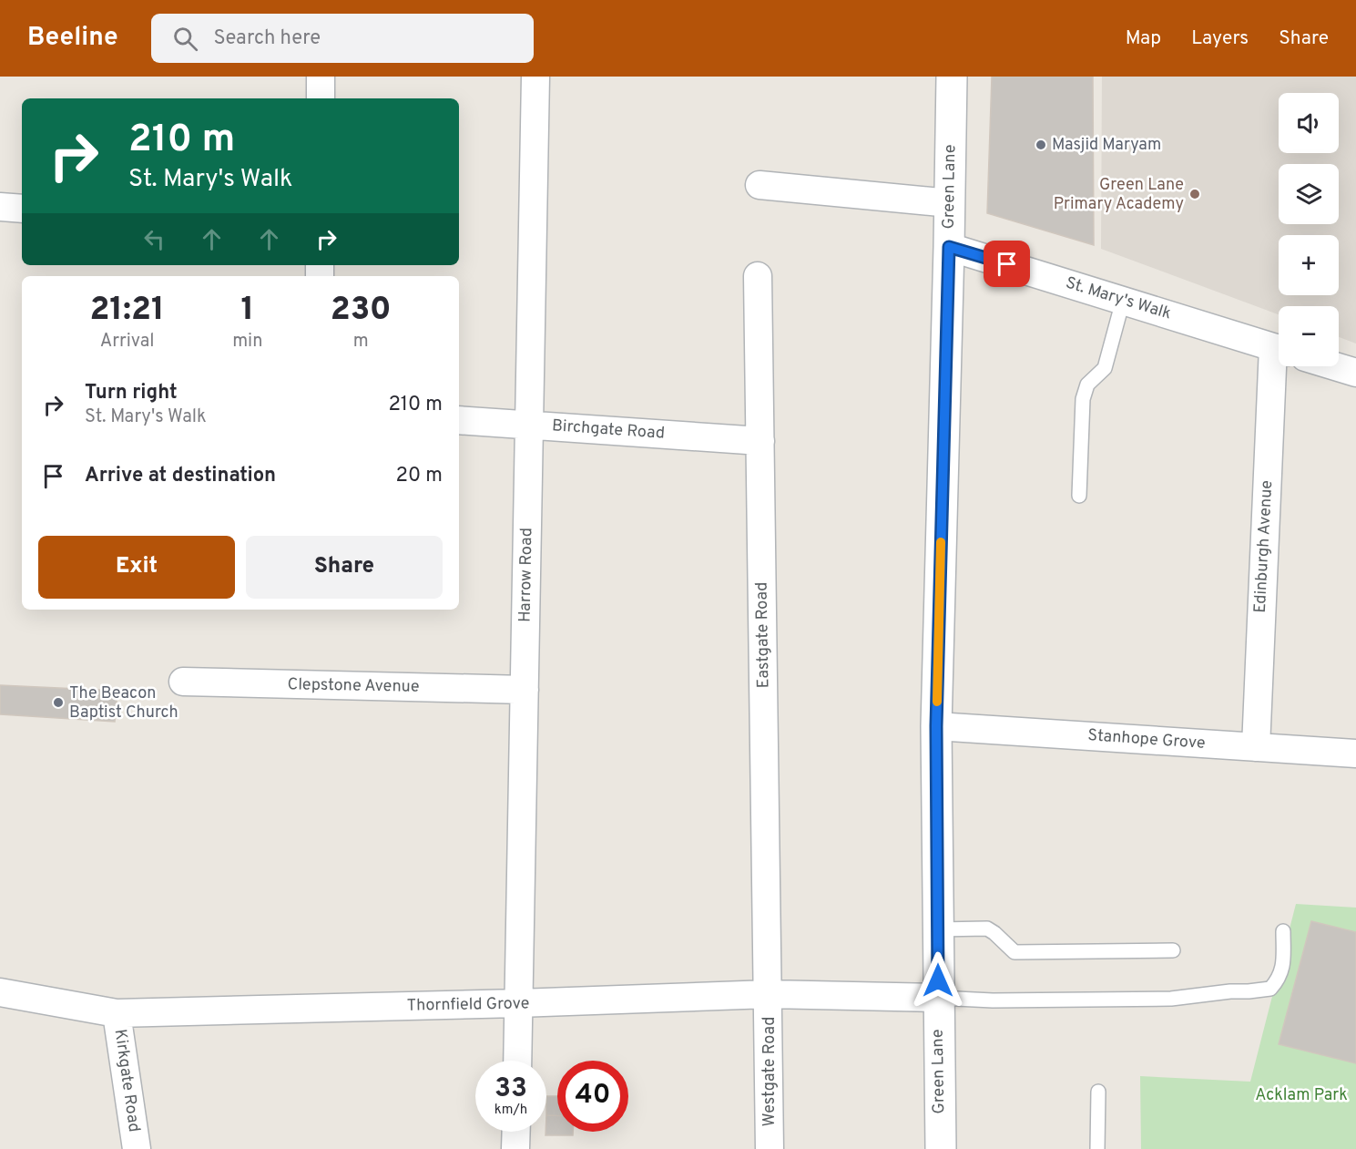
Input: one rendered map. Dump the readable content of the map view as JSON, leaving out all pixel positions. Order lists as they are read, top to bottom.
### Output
{
  "streets": {
    "street": [
      "Green Lane",
      "St. Mary's Walk",
      "Birchgate Road",
      "Edinburgh Avenue",
      "Harrow Road",
      "Eastgate Road",
      "Clepstone Avenue",
      "Stanhope Grove",
      "Thornfield Grove",
      "Westgate Road",
      "Kirkgate Road"
    ]
  },
  "crossings": [
    ["Green Lane", "St. Mary's Walk"],
    ["Green Lane", "Stanhope Grove"],
    ["Green Lane", "Thornfield Grove"],
    ["Birchgate Road", "Harrow Road"],
    ["Birchgate Road", "Eastgate Road"],
    ["Edinburgh Avenue", "Stanhope Grove"],
    ["Harrow Road", "Clepstone Avenue"],
    ["Harrow Road", "Thornfield Grove"],
    ["Eastgate Road", "Thornfield Grove"],
    ["Eastgate Road", "Westgate Road"],
    ["Thornfield Grove", "Westgate Road"],
    ["Thornfield Grove", "Kirkgate Road"]
  ],
  "parks": ["Acklam Park"],
  "places": ["Masjid Maryam", "Green Lane Primary Academy", "The Beacon Baptist Church"],
  "page": {
    "header": "Beeline",
    "search": "Search here",
    "nav": ["Map", "Layers", "Share"],
    "map_buttons": ["+", "−"],
    "turn": ["210 m", "St. Mary's Walk"],
    "eta": [
      "21:21",
      "Arrival",
      "1",
      "min",
      "230",
      "m"
    ],
    "list": [
      {
        "name": "Turn right",
        "note": "St. Mary's Walk",
        "value": "210 m"
      },
      {
        "name": "Arrive at destination",
        "value": "20 m"
      }
    ],
    "buttons": ["Exit", "Share"],
    "speed": "33 km/h",
    "limit": "40"
  }
}
